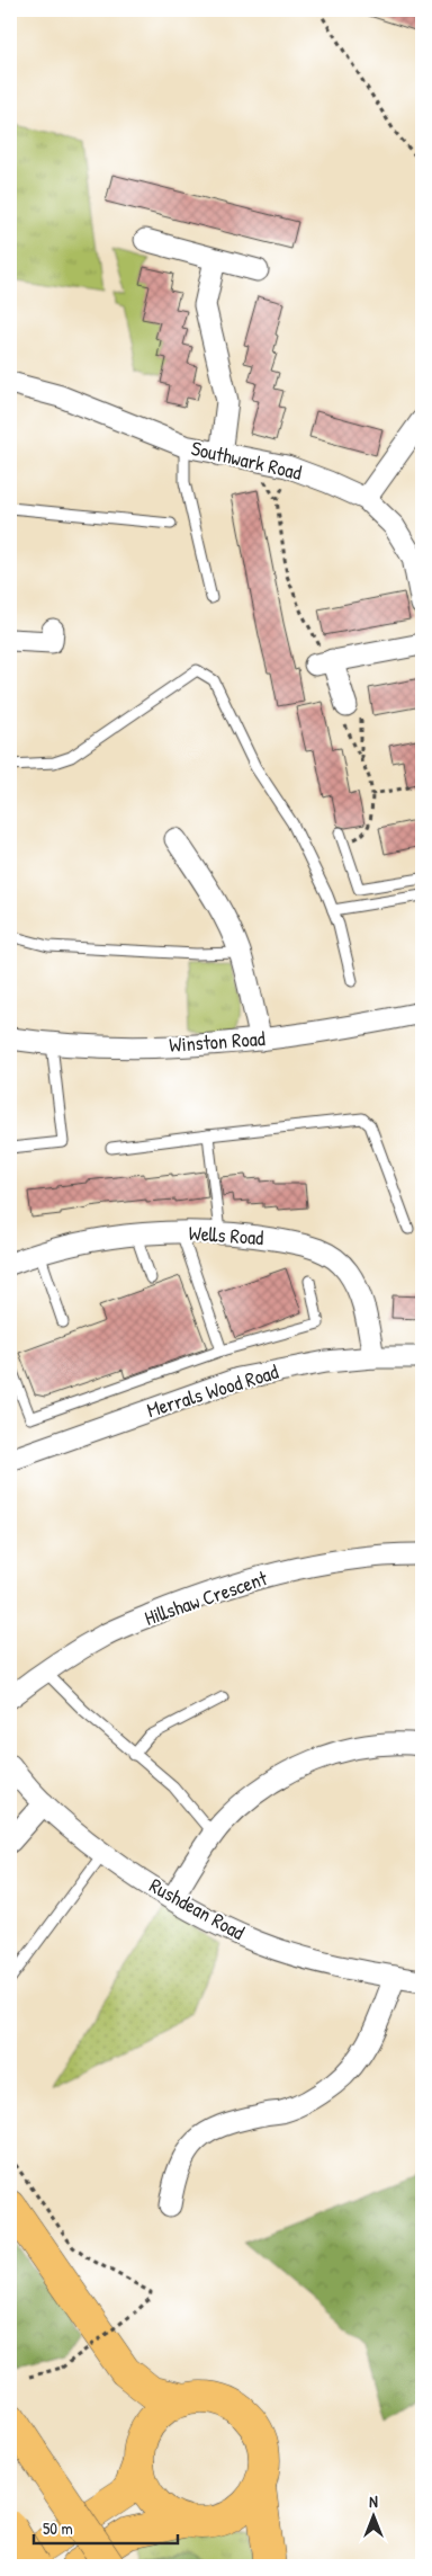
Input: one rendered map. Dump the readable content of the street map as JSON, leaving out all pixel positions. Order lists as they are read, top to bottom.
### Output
{
  "streets": {
    "street": [
      "Southwark Road",
      "Winston Road",
      "Wells Road",
      "Merrals Wood Road",
      "Hillshaw Crescent",
      "Rushdean Road"
    ]
  },
  "crossings": [
    ["Wells Road", "Merrals Wood Road"]
  ],
  "scale_bar": "50 m",
  "north": "top"
}
